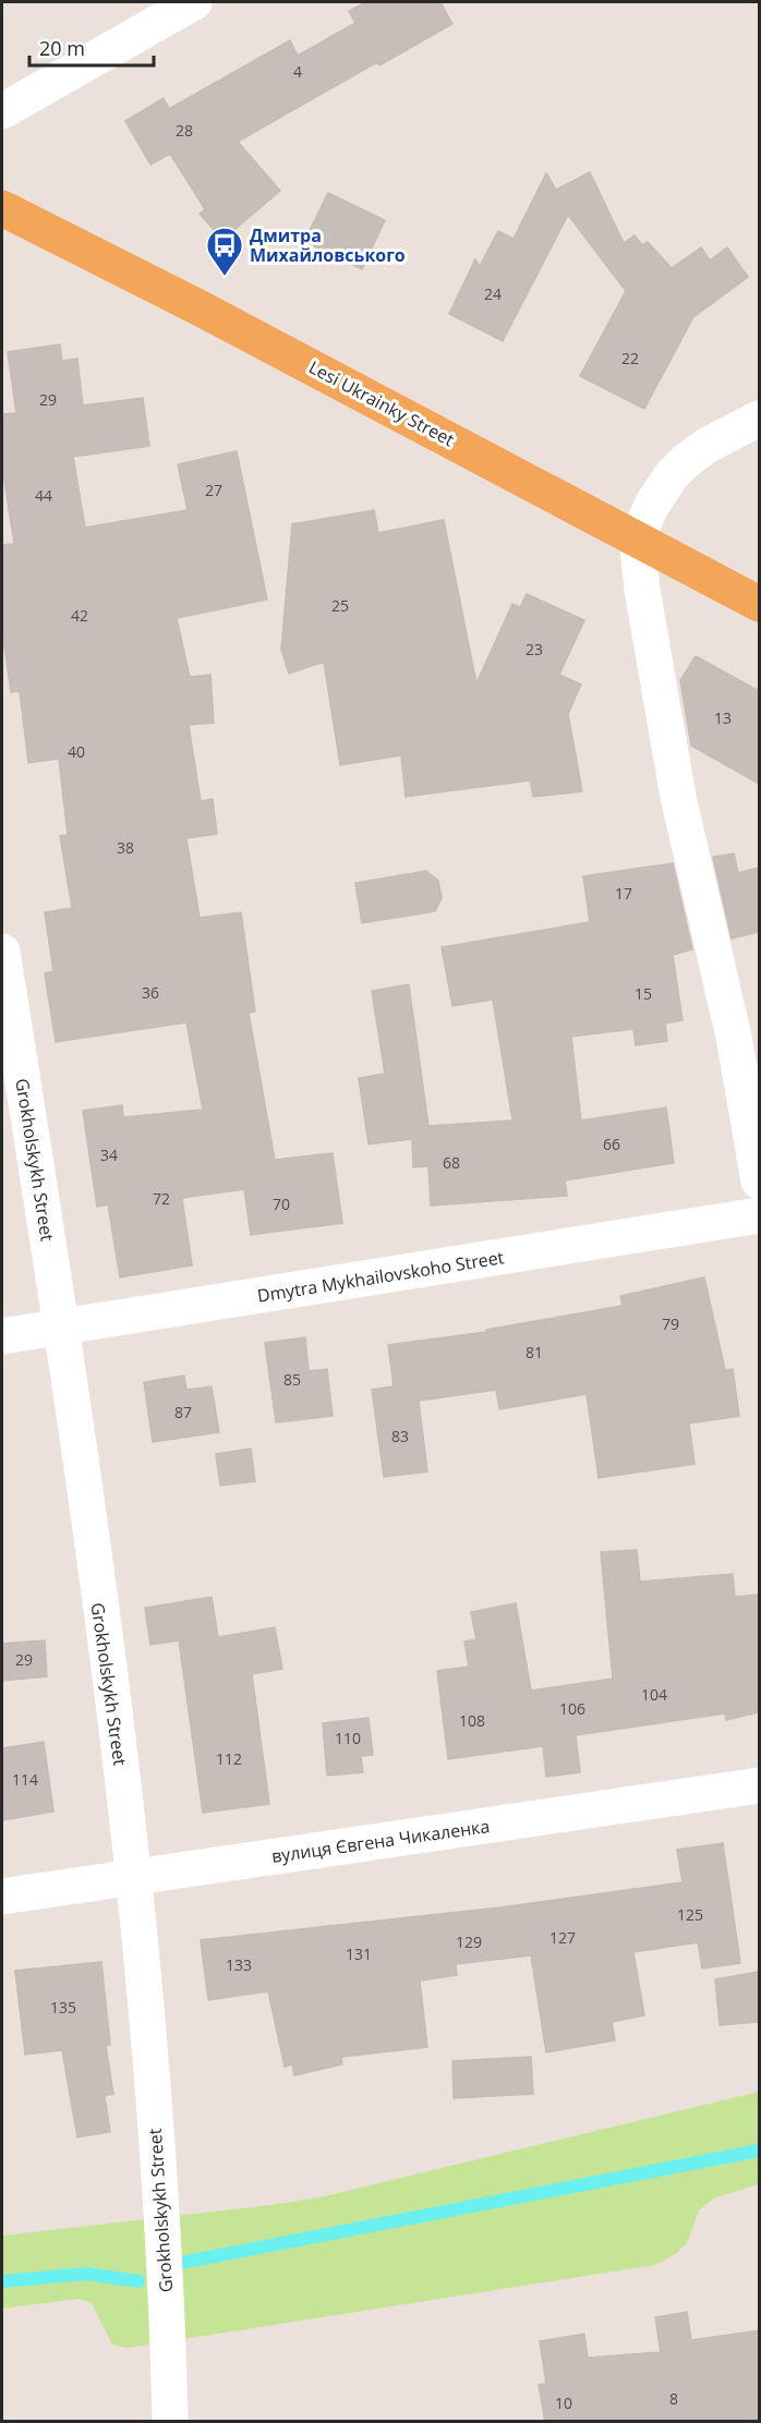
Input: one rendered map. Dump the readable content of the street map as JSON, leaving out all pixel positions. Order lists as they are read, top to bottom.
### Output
{
  "streets": {
    "main road": ["Lesi Ukrainky Street"],
    "street": ["Grokholskykh Street", "Dmytra Mykhailovskoho Street", "вулиця Євгена Чикаленка"]
  },
  "crossings": [
    ["Grokholskykh Street", "Dmytra Mykhailovskoho Street"],
    ["Grokholskykh Street", "вулиця Євгена Чикаленка"]
  ],
  "places": {
    "bus stop": ["Дмитра Михайловського"]
  },
  "house_numbers": [
    "4",
    "28",
    "24",
    "22",
    "29",
    "27",
    "44",
    "25",
    "42",
    "23",
    "13",
    "40",
    "38",
    "17",
    "36",
    "15",
    "66",
    "34",
    "68",
    "72",
    "70",
    "79",
    "81",
    "85",
    "87",
    "83",
    "29",
    "104",
    "106",
    "108",
    "110",
    "112",
    "114",
    "125",
    "127",
    "129",
    "131",
    "133",
    "135",
    "8",
    "10"
  ],
  "scale_bar": "20 m"
}
